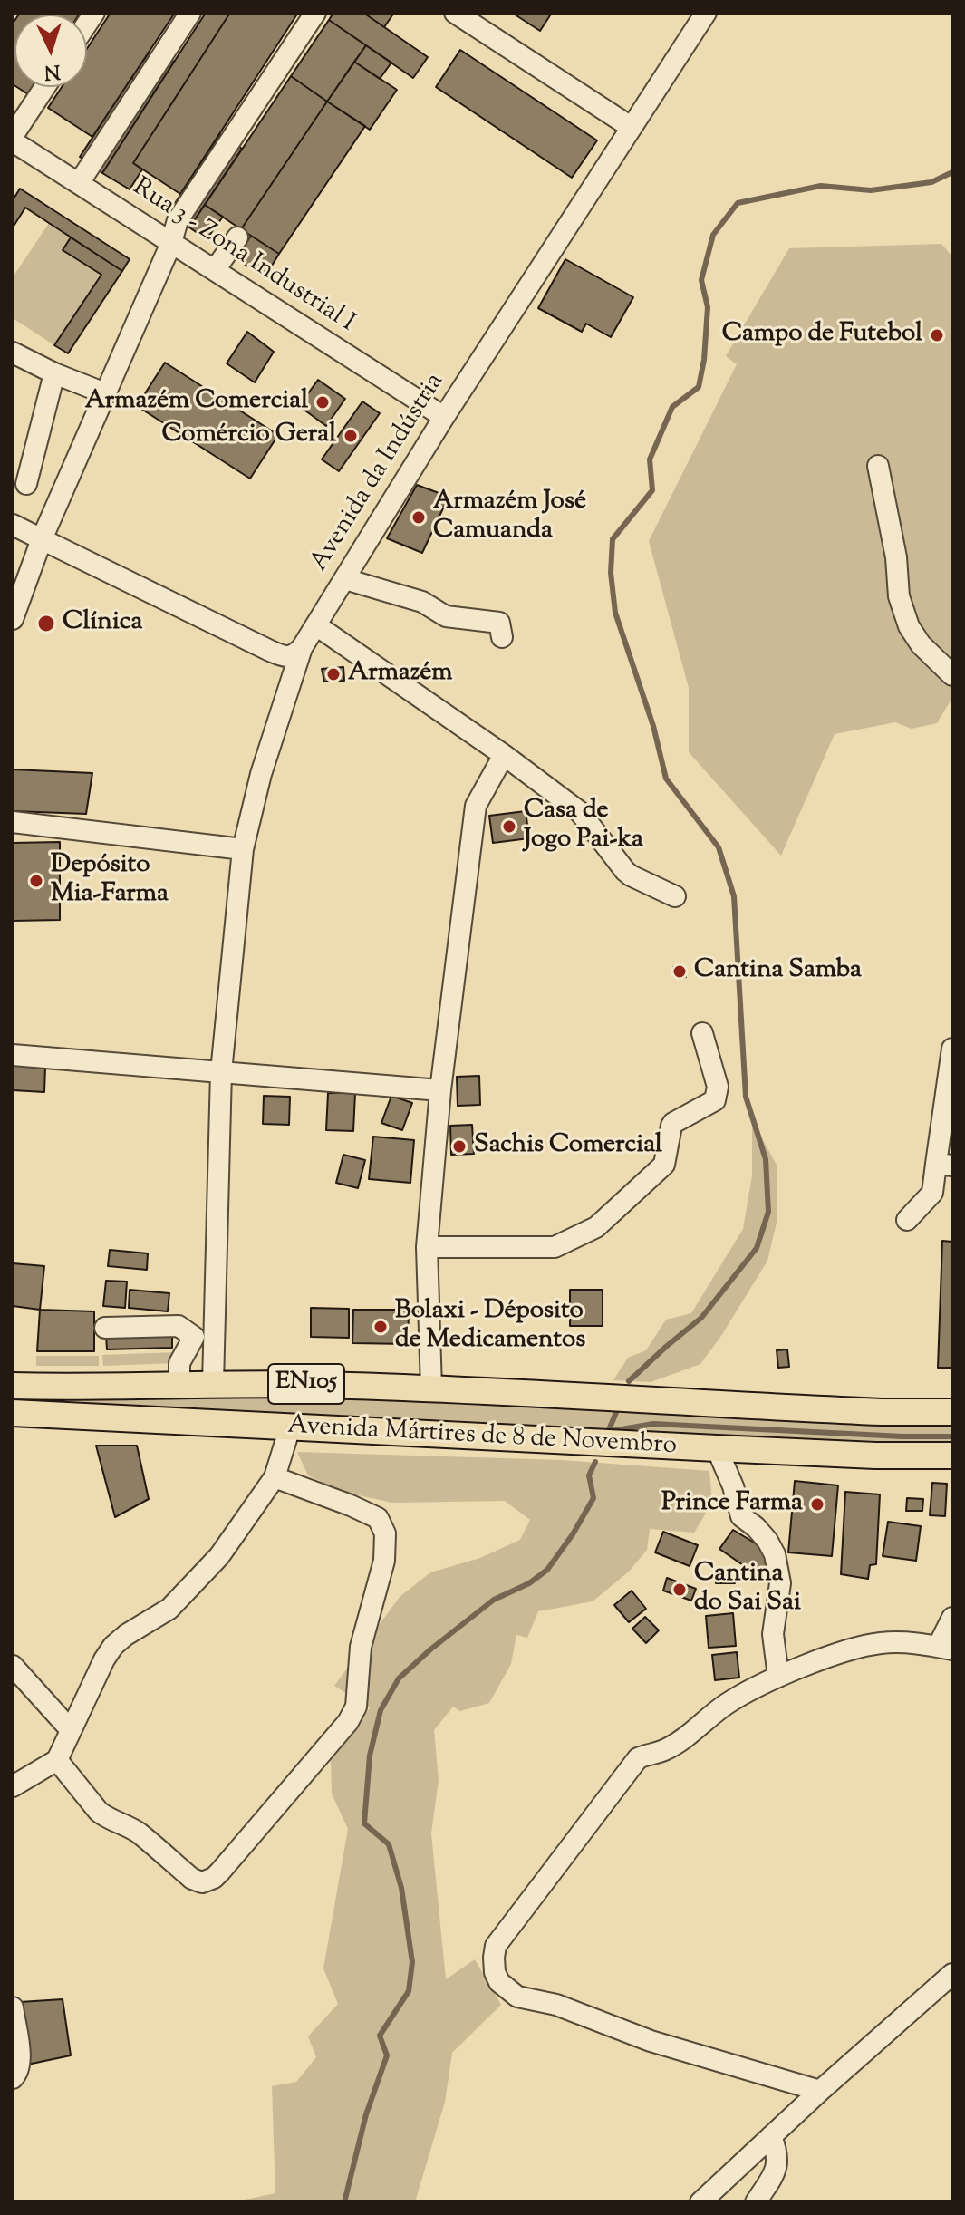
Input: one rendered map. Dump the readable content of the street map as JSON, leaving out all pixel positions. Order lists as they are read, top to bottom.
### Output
{
  "streets": {
    "main road": ["EN105", "Avenida Mártires de 8 de Novembro"],
    "street": ["Rua 3 - Zona Industrial I", "Avenida da Indústria"]
  },
  "crossings": [
    ["Rua 3 - Zona Industrial I", "Avenida da Indústria"],
    ["Avenida da Indústria", "Avenida Mártires de 8 de Novembro"]
  ],
  "places": [
    "Campo de Futebol",
    "Armazém Comercial",
    "Comércio Geral",
    "Armazém José Camuanda",
    "Clínica",
    "Armazém",
    "Casa de Jogo Pai-ka",
    "Depósito Mia-Farma",
    "Cantina Samba",
    "Sachis Comercial",
    "Bolaxi - Déposito de Medicamentos",
    "Prince Farma",
    "Cantina do Sai Sai"
  ],
  "north": "bottom"
}
